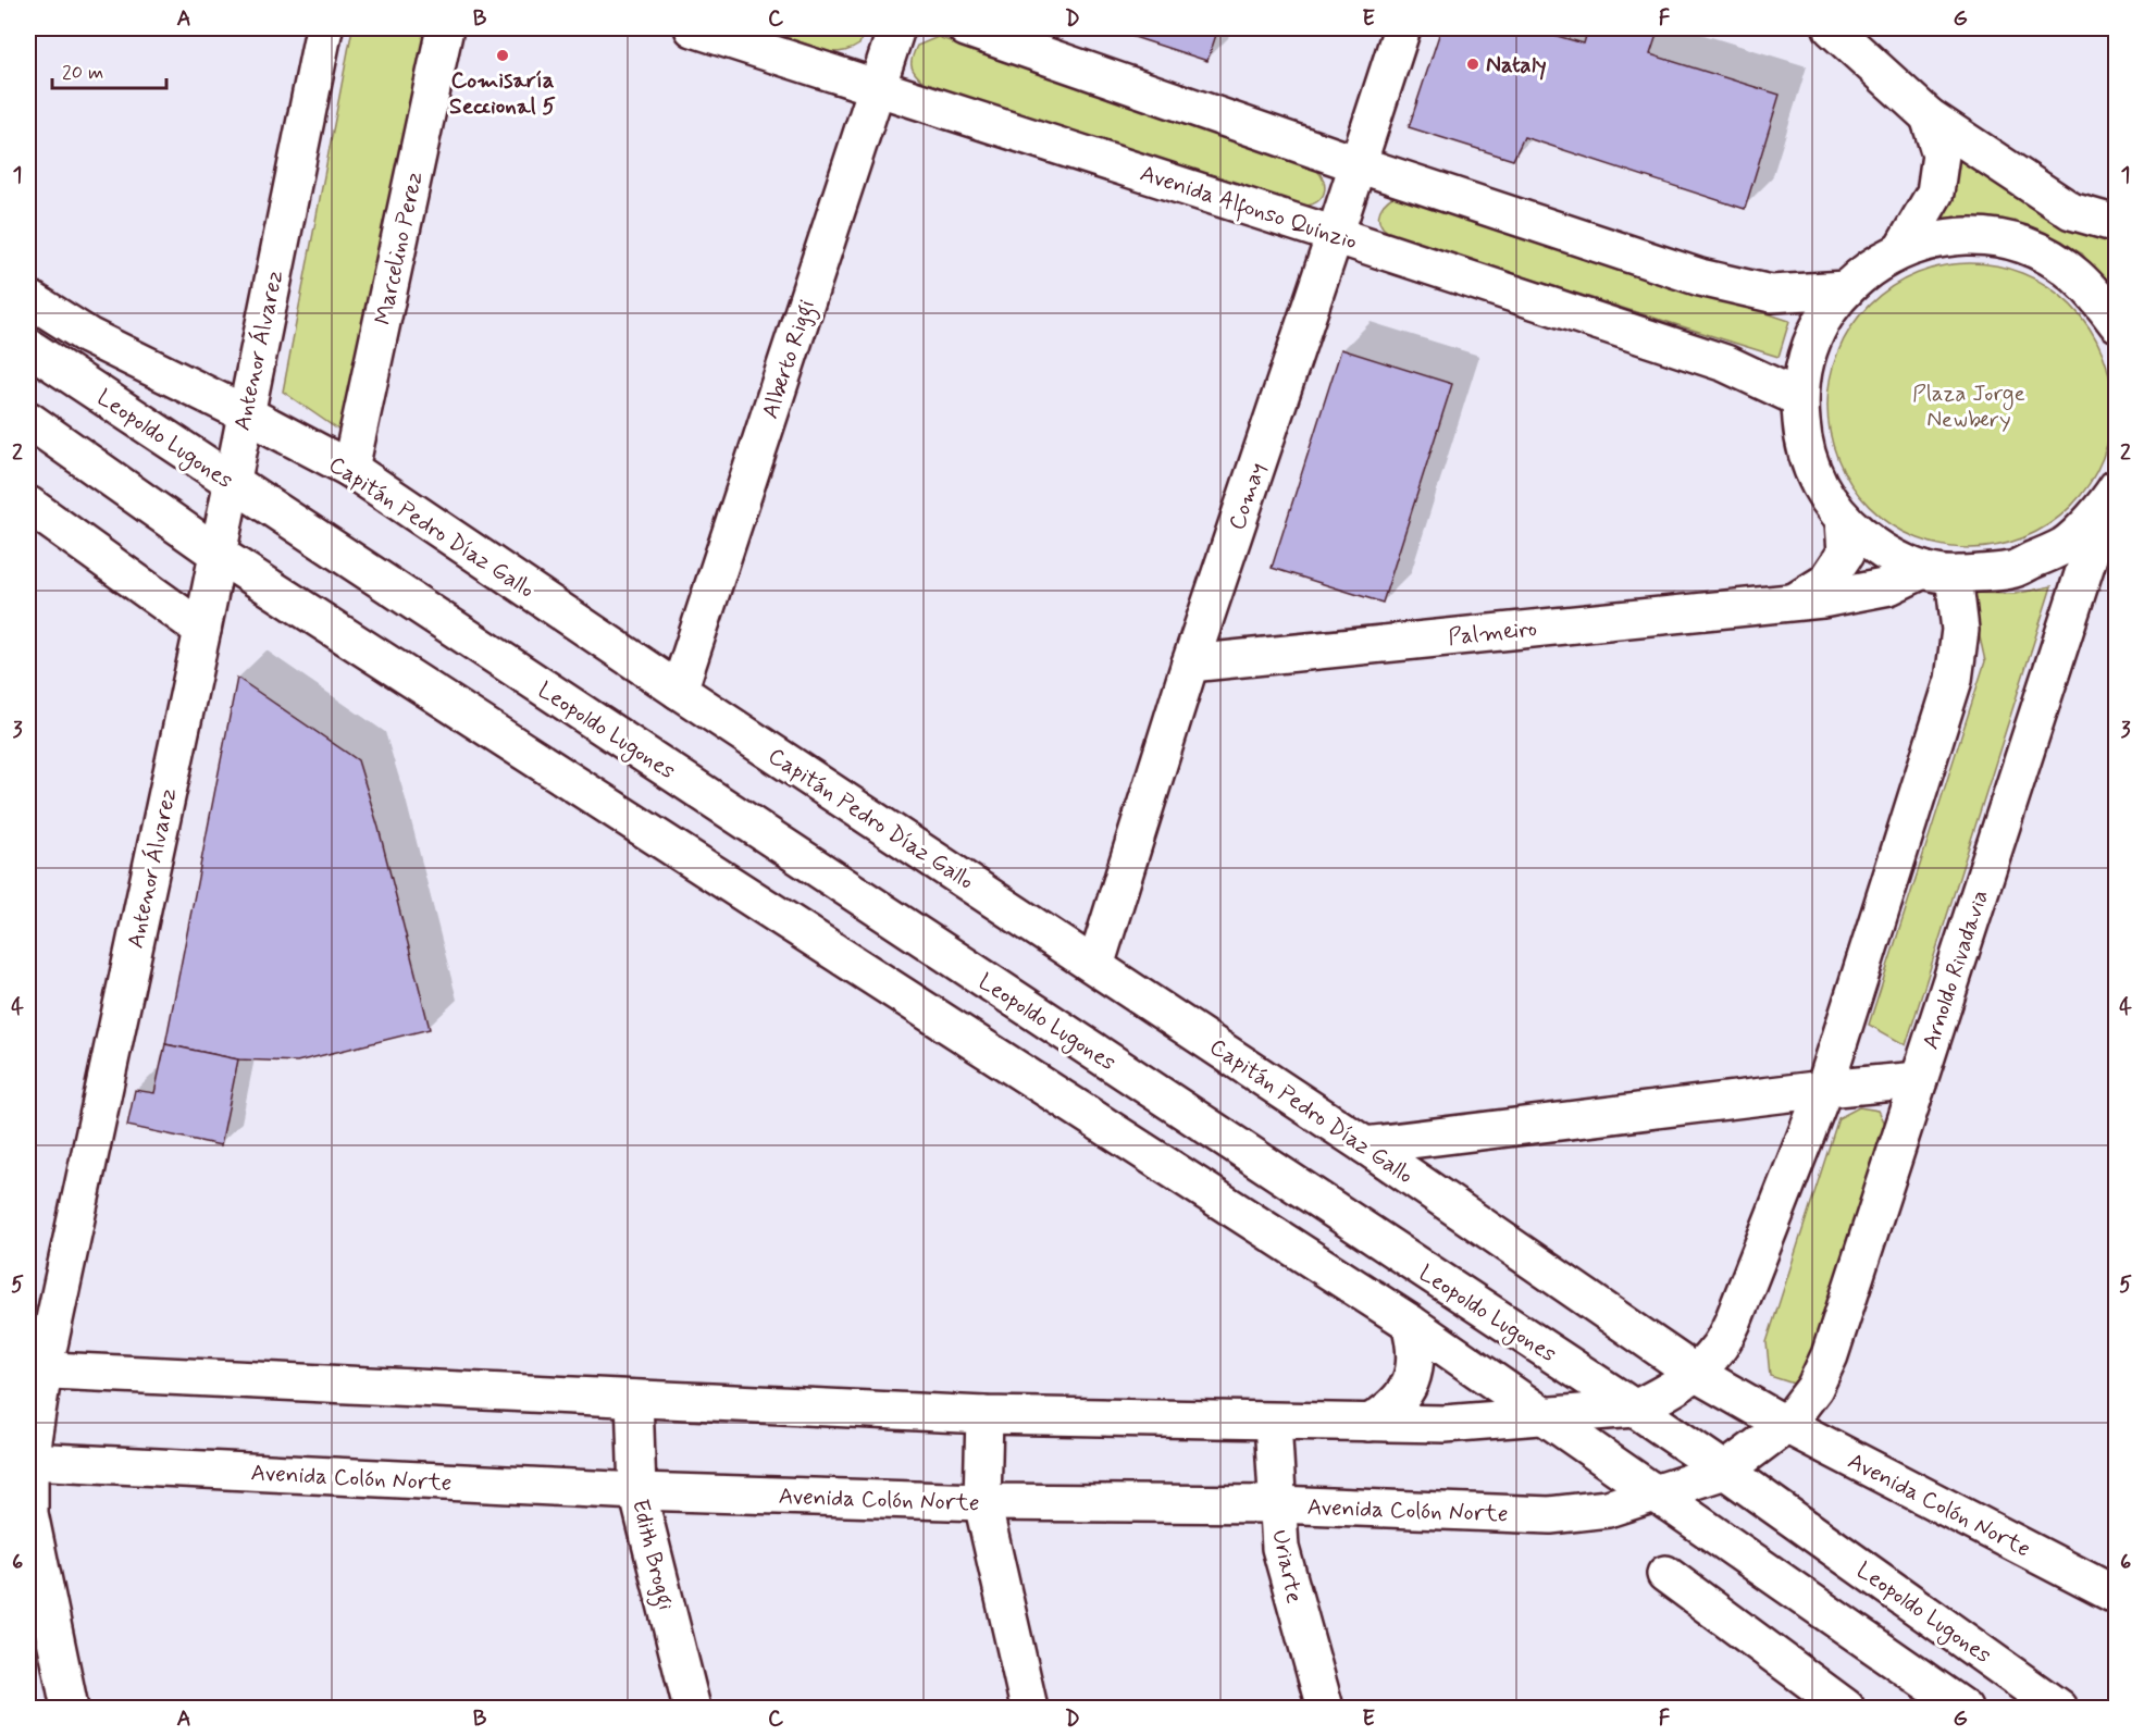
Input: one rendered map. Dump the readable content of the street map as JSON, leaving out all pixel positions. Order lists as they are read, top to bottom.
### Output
{
  "streets": {
    "street": [
      "Avenida Alfonso Quinzio",
      "Marcelino Perez",
      "Antenor Álvarez",
      "Alberto Riggi",
      "Leopoldo Lugones",
      "Comay",
      "Capitán Pedro Díaz Gallo",
      "Palmeiro",
      "Arnoldo Rivadavia",
      "Avenida Colón Norte",
      "Edith Broggi",
      "Uriarte"
    ]
  },
  "crossings": [
    ["Avenida Alfonso Quinzio", "Alberto Riggi"],
    ["Avenida Alfonso Quinzio", "Comay"],
    ["Marcelino Perez", "Capitán Pedro Díaz Gallo"],
    ["Antenor Álvarez", "Leopoldo Lugones"],
    ["Antenor Álvarez", "Capitán Pedro Díaz Gallo"],
    ["Antenor Álvarez", "Avenida Colón Norte"],
    ["Alberto Riggi", "Capitán Pedro Díaz Gallo"],
    ["Leopoldo Lugones", "Arnoldo Rivadavia"],
    ["Leopoldo Lugones", "Avenida Colón Norte"],
    ["Comay", "Capitán Pedro Díaz Gallo"],
    ["Comay", "Palmeiro"],
    ["Capitán Pedro Díaz Gallo", "Avenida Colón Norte"],
    ["Arnoldo Rivadavia", "Avenida Colón Norte"],
    ["Avenida Colón Norte", "Edith Broggi"],
    ["Avenida Colón Norte", "Uriarte"]
  ],
  "parks": ["Plaza Jorge Newbery"],
  "places": ["Comisaría Seccional 5", "Nataly"],
  "scale_bar": "20 m",
  "grid": {
    "columns": [
      "A",
      "B",
      "C",
      "D",
      "E",
      "F",
      "G"
    ],
    "rows": [
      "1",
      "2",
      "3",
      "4",
      "5",
      "6"
    ]
  }
}
